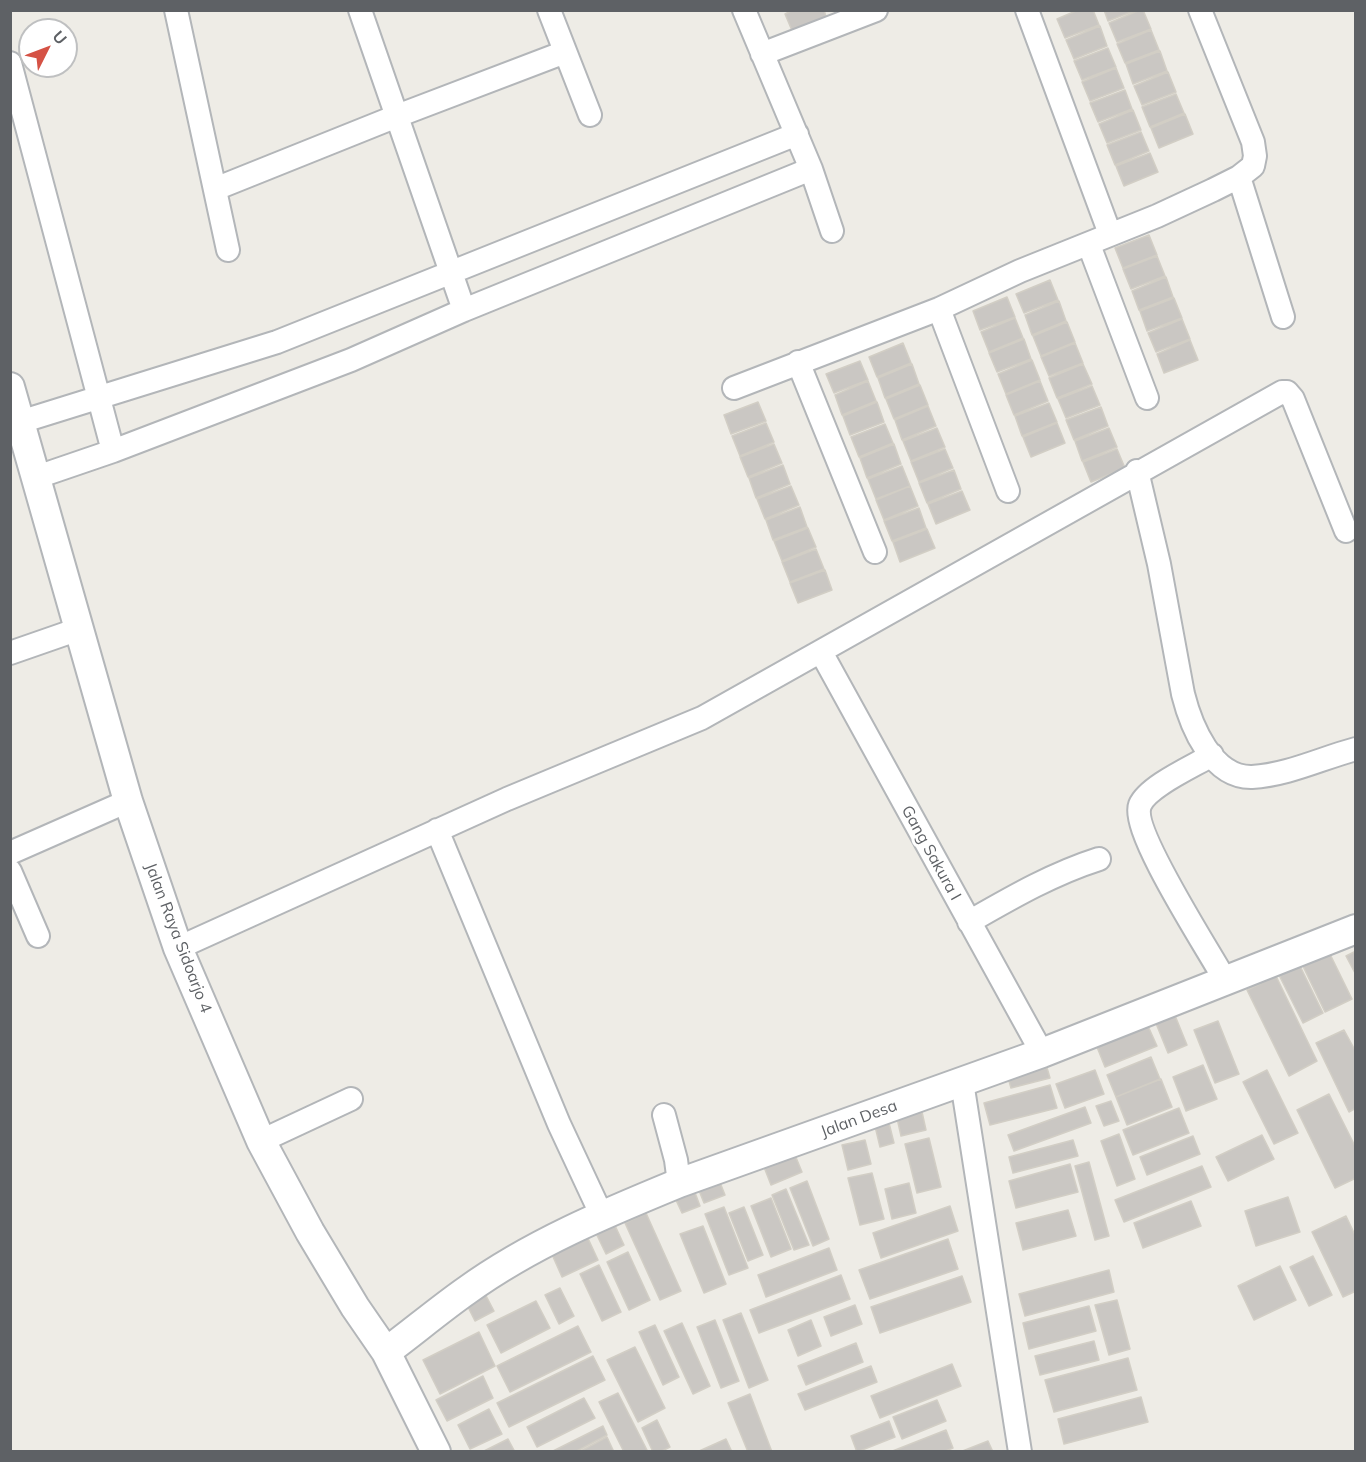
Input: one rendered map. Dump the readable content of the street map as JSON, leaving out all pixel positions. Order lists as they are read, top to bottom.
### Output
{
  "streets": {
    "street": ["Gang Sakura I", "Jalan Raya Sidoarjo 4", "Jalan Desa"]
  },
  "crossings": [
    ["Gang Sakura I", "Jalan Desa"],
    ["Jalan Raya Sidoarjo 4", "Jalan Desa"]
  ],
  "north": "top right"
}
